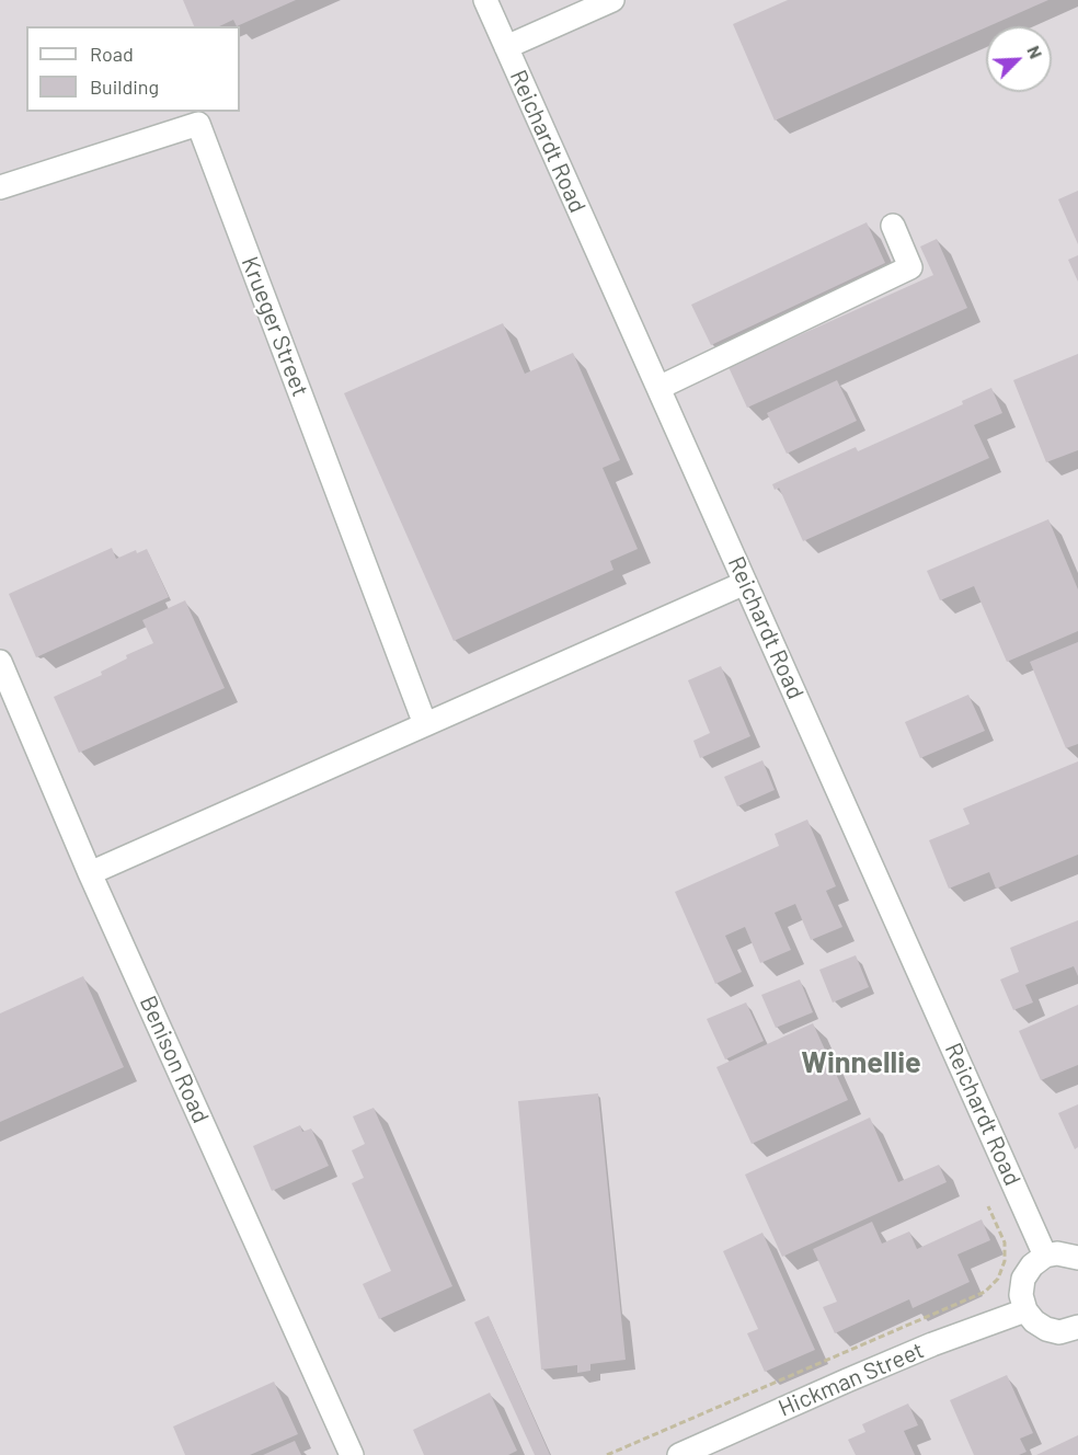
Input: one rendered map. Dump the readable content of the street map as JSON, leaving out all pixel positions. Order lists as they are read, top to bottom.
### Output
{
  "streets": {
    "street": [
      "Reichardt Road",
      "Krueger Street",
      "Benison Road",
      "Hickman Street"
    ]
  },
  "districts": ["Winnellie"],
  "legend": ["Road", "Building"],
  "north": "top right"
}
